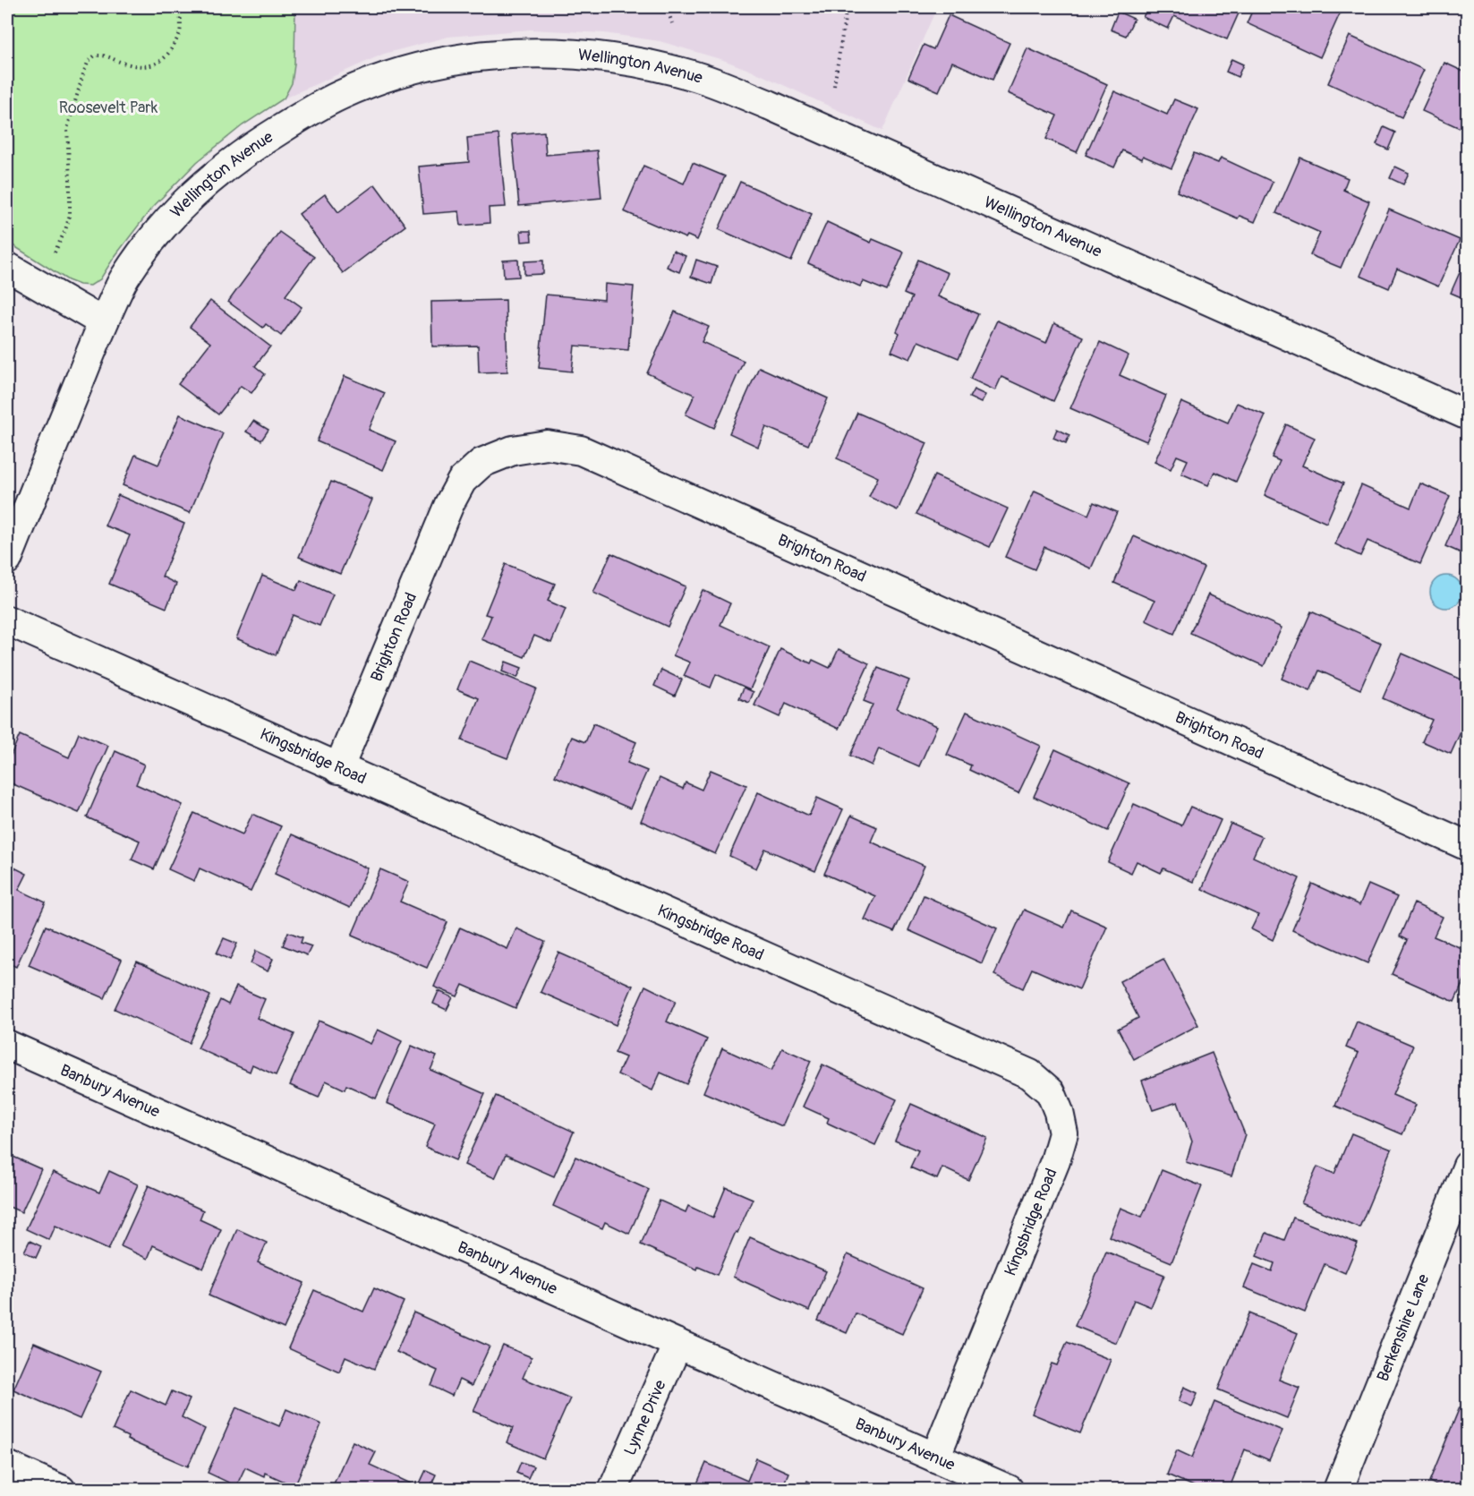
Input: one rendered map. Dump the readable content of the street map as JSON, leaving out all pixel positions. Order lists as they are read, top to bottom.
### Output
{
  "streets": {
    "street": [
      "Wellington Avenue",
      "Brighton Road",
      "Kingsbridge Road",
      "Banbury Avenue",
      "Berkenshire Lane",
      "Lynne Drive"
    ]
  },
  "crossings": [
    ["Brighton Road", "Kingsbridge Road"],
    ["Kingsbridge Road", "Banbury Avenue"],
    ["Banbury Avenue", "Lynne Drive"]
  ],
  "parks": ["Roosevelt Park"]
}
